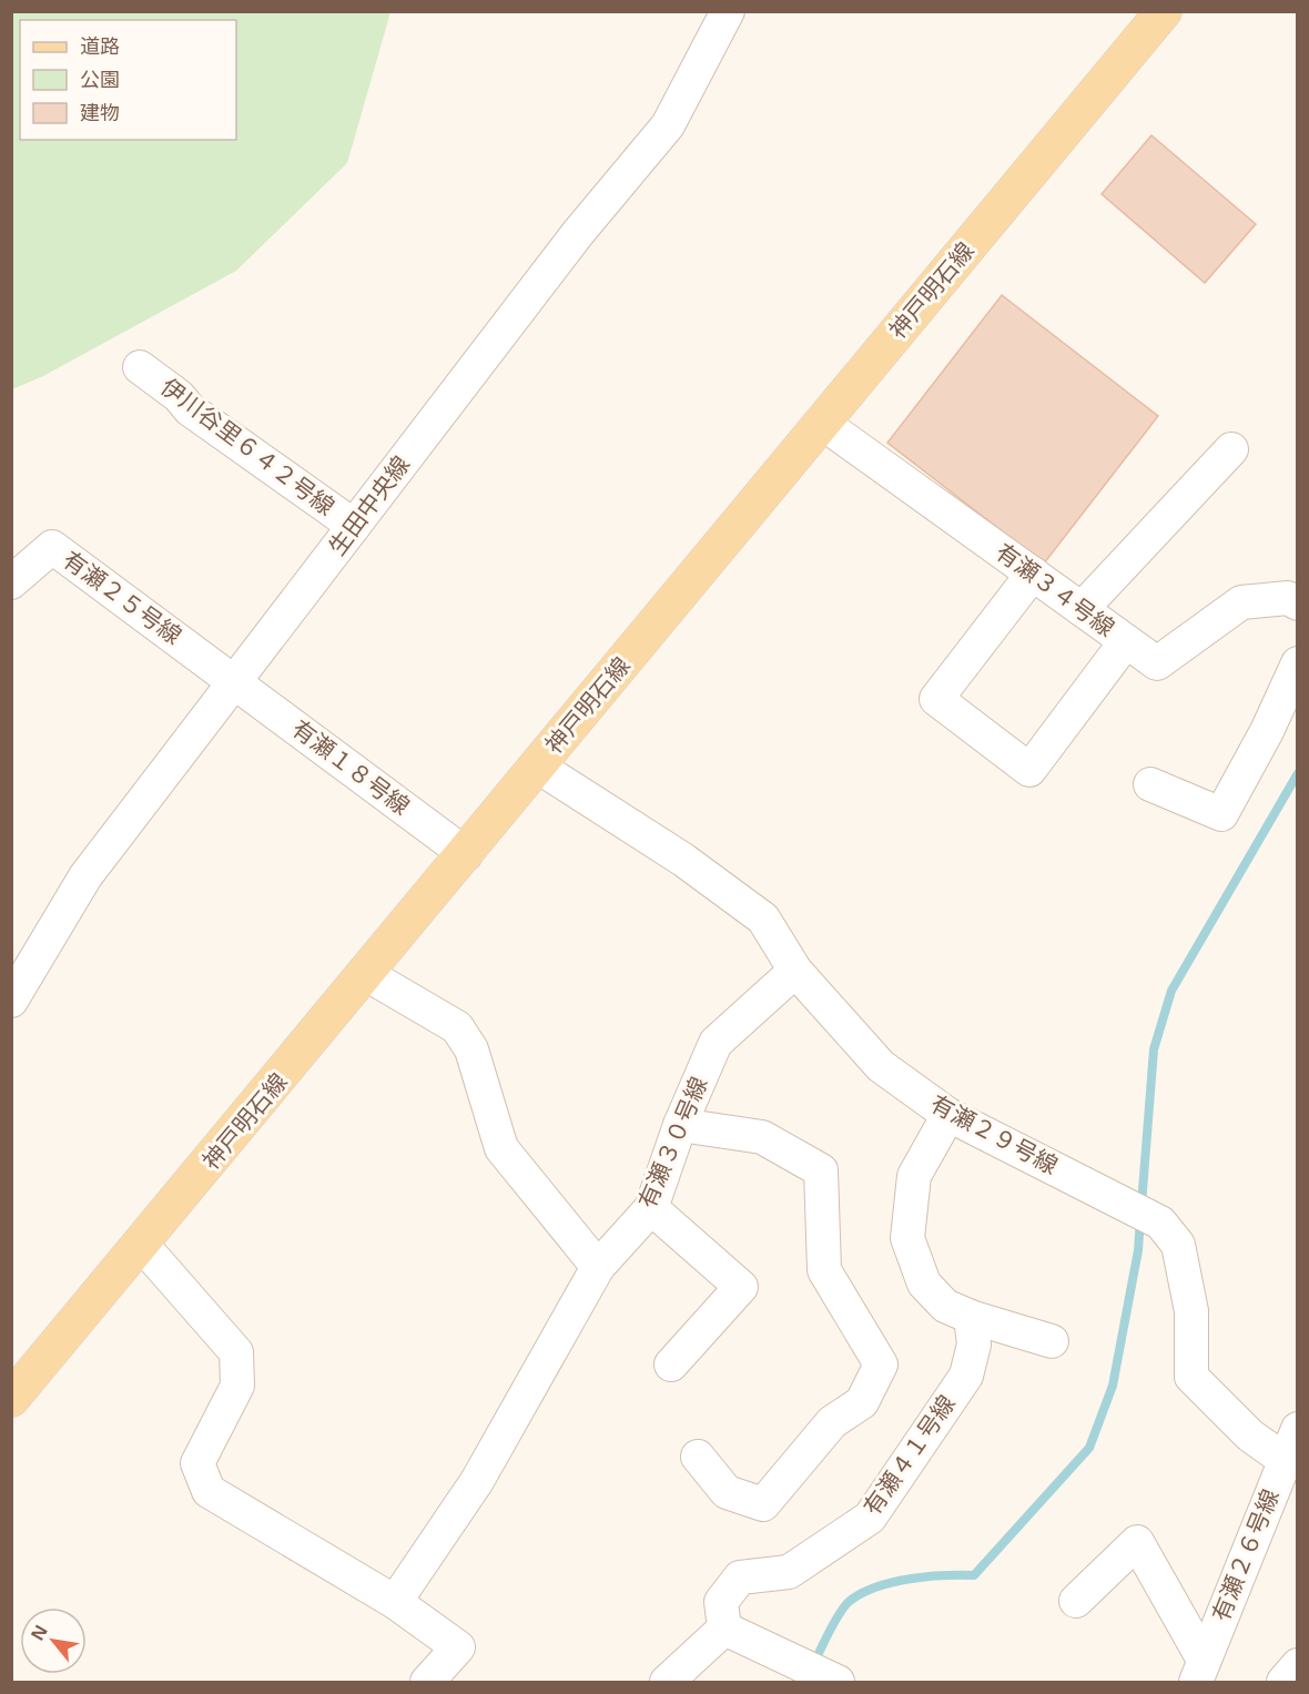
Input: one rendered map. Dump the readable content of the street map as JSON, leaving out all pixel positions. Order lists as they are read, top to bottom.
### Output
{
  "streets": {
    "main road": ["神戸明石線"],
    "street": [
      "伊川谷里６４２号線",
      "生田中央線",
      "有瀬３４号線",
      "有瀬２５号線",
      "有瀬１８号線",
      "有瀬２９号線",
      "有瀬３０号線",
      "有瀬４１号線",
      "有瀬２６号線"
    ]
  },
  "crossings": [
    ["神戸明石線", "有瀬３４号線"],
    ["神戸明石線", "有瀬１８号線"],
    ["神戸明石線", "有瀬２９号線"],
    ["伊川谷里６４２号線", "生田中央線"],
    ["生田中央線", "有瀬２５号線"],
    ["生田中央線", "有瀬１８号線"],
    ["有瀬２５号線", "有瀬１８号線"],
    ["有瀬２９号線", "有瀬３０号線"],
    ["有瀬２９号線", "有瀬２６号線"]
  ],
  "legend": ["道路", "公園", "建物"],
  "north": "top left"
}
